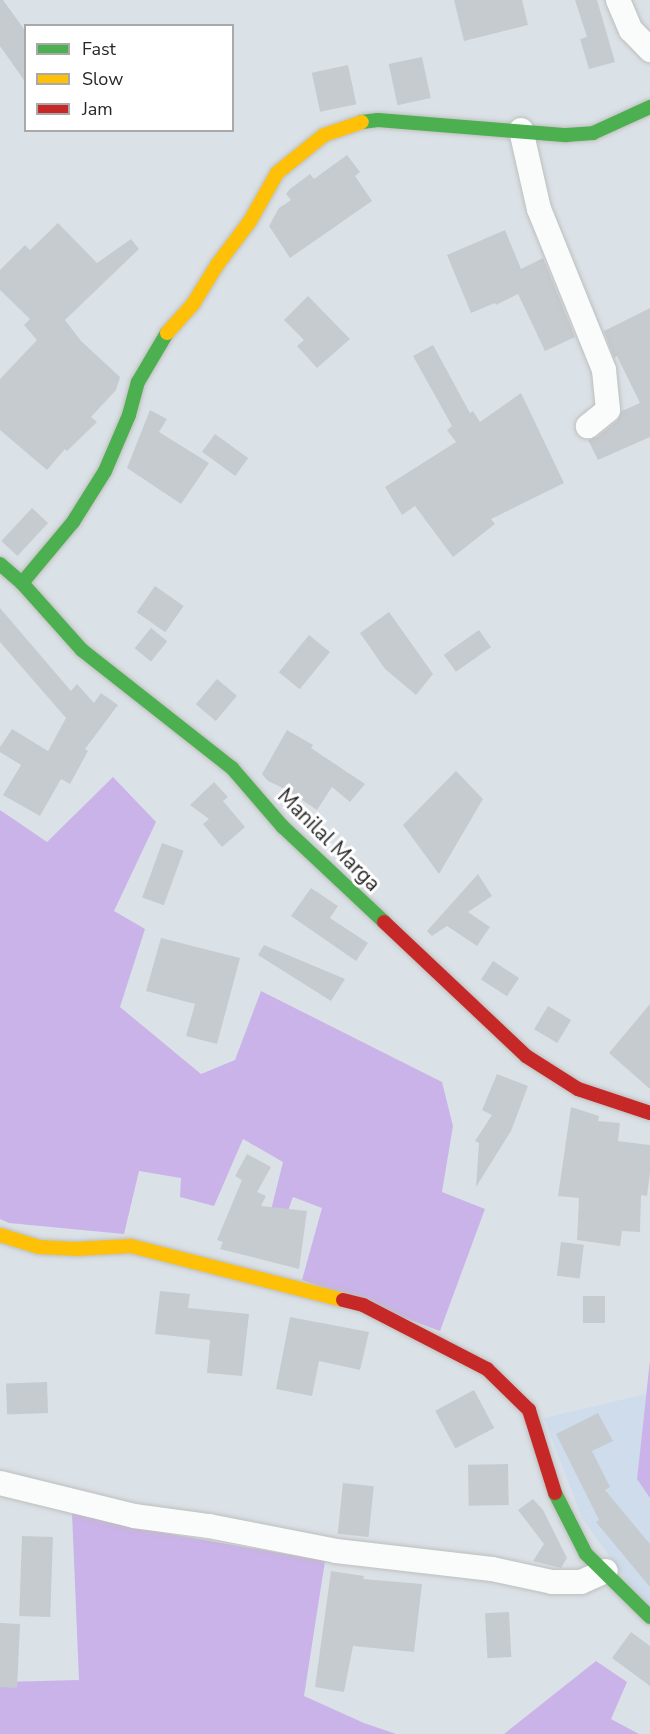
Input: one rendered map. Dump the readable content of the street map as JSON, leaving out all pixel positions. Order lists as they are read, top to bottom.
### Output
{
  "streets": {
    "street": ["Manilal Marga"]
  },
  "legend": ["Fast", "Slow", "Jam"]
}
